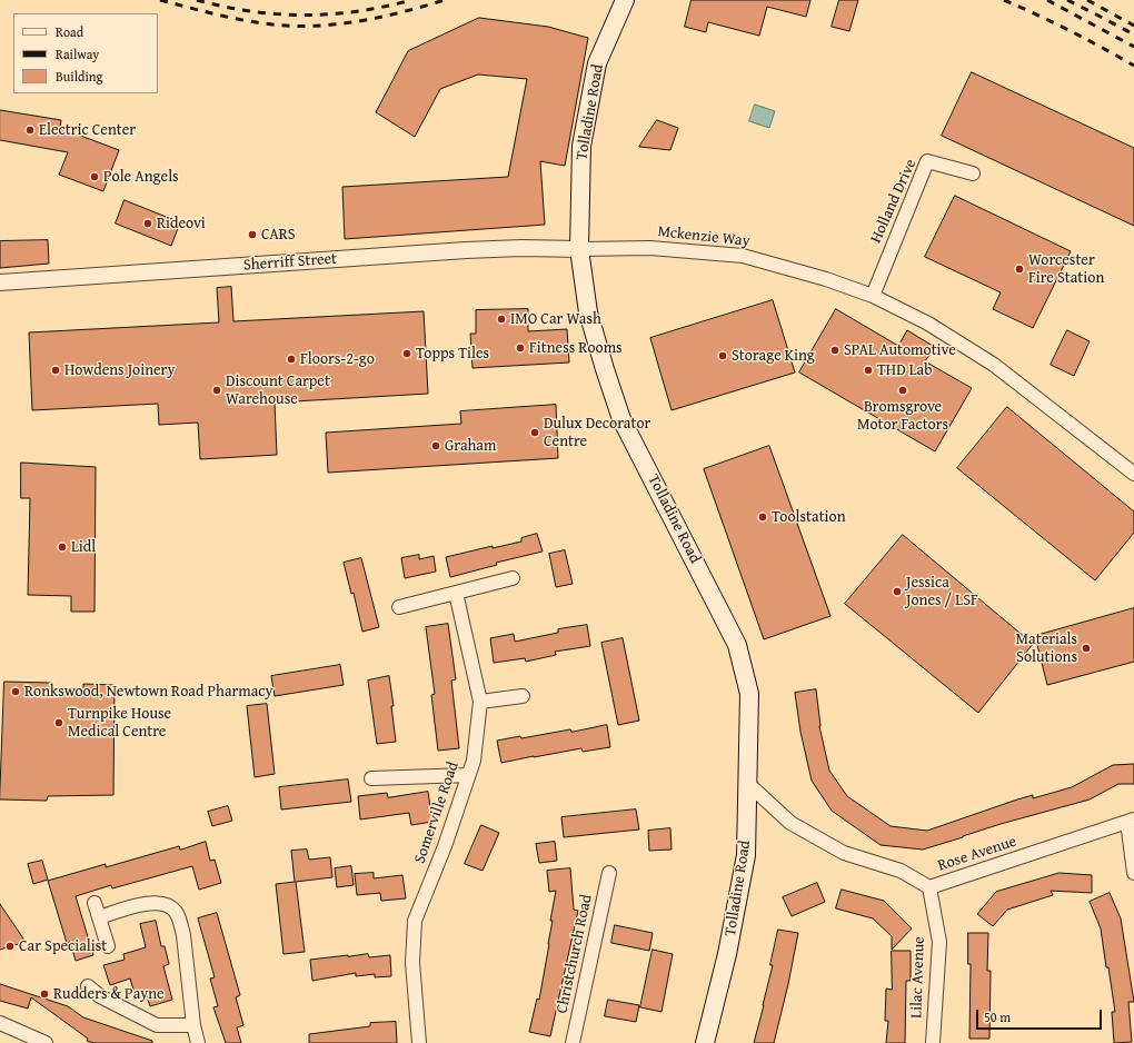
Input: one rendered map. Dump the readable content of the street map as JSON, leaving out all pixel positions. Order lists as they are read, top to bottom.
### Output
{
  "streets": {
    "main road": ["Tolladine Road"],
    "street": [
      "Holland Drive",
      "Mckenzie Way",
      "Sherriff Street",
      "Somerville Road",
      "Rose Avenue",
      "Christchurch Road",
      "Lilac Avenue"
    ]
  },
  "crossings": [
    ["Tolladine Road", "Mckenzie Way"],
    ["Tolladine Road", "Sherriff Street"],
    ["Tolladine Road", "Rose Avenue"],
    ["Holland Drive", "Mckenzie Way"],
    ["Mckenzie Way", "Sherriff Street"],
    ["Rose Avenue", "Lilac Avenue"]
  ],
  "places": [
    "Electric Center",
    "Pole Angels",
    "Rideovi",
    "CARS",
    "Worcester Fire Station",
    "IMO Car Wash",
    "Fitness Rooms",
    "SPAL Automotive",
    "Topps Tiles",
    "Storage King",
    "Floors-2-go",
    "Howdens Joinery",
    "THD Lab",
    "Discount Carpet Warehouse",
    "Bromsgrove Motor Factors",
    "Dulux Decorator Centre",
    "Graham",
    "Toolstation",
    "Lidl",
    "Jessica Jones / LSF",
    "Materials Solutions",
    "Ronkswood, Newtown Road Pharmacy",
    "Turnpike House Medical Centre",
    "Car Specialist",
    "Rudders & Payne"
  ],
  "legend": ["Road", "Railway", "Building"],
  "scale_bar": "50 m"
}
